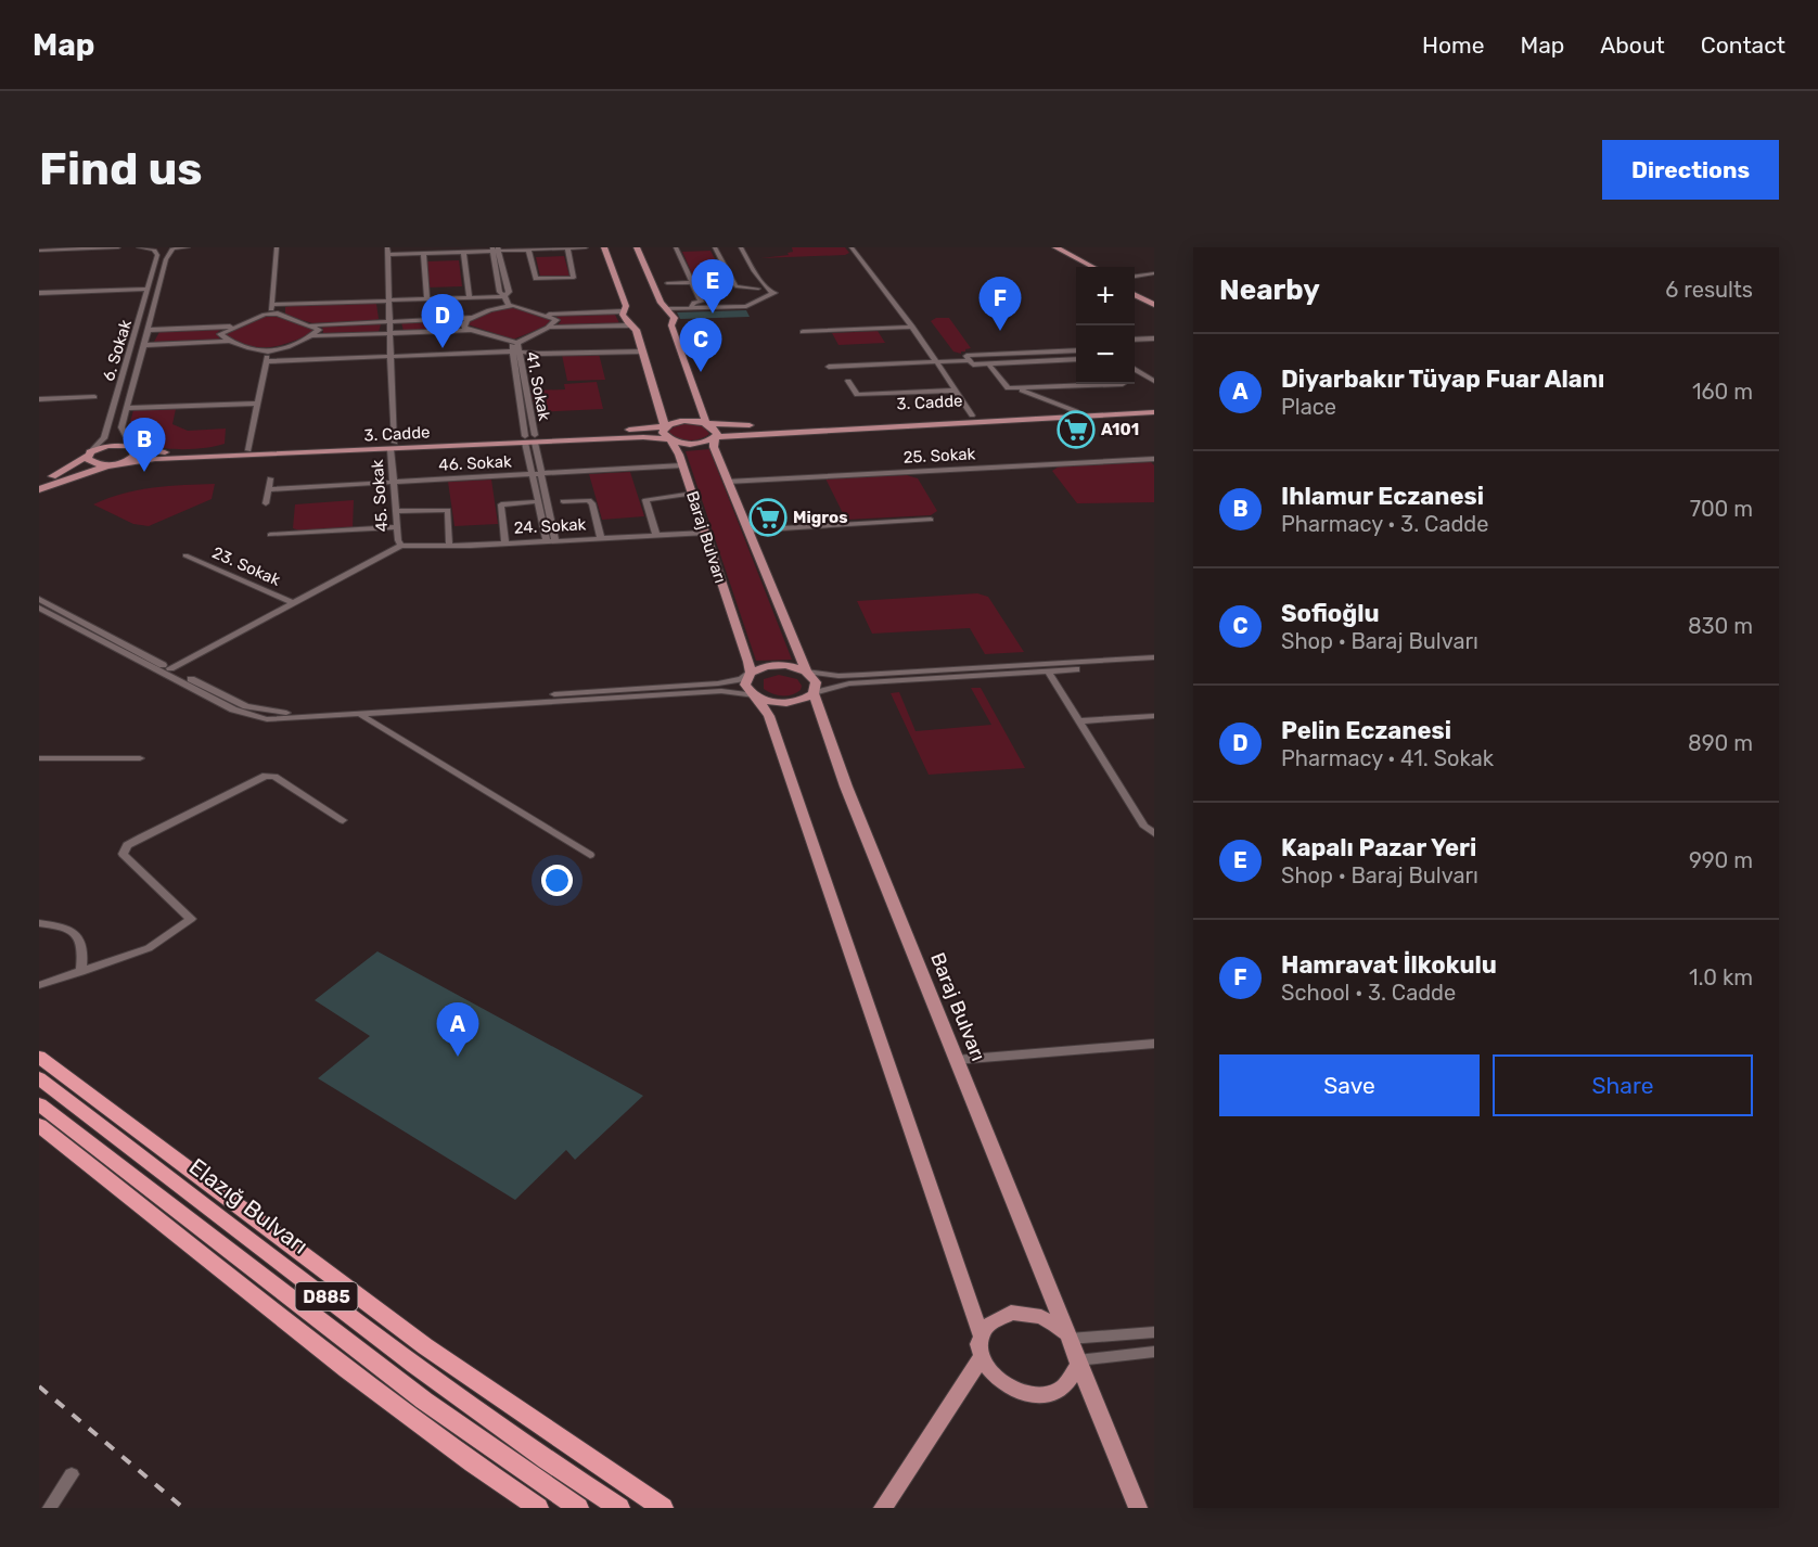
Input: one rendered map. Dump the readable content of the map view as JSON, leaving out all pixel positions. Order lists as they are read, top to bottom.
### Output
{
  "streets": {
    "highway": ["Elazığ Bulvarı", "D885"],
    "main road": ["3. Cadde", "Baraj Bulvarı"],
    "street": [
      "6. Sokak",
      "41. Sokak",
      "25. Sokak",
      "46. Sokak",
      "45. Sokak",
      "24. Sokak",
      "23. Sokak"
    ]
  },
  "crossings": [
    ["6. Sokak", "3. Cadde"],
    ["41. Sokak", "3. Cadde"],
    ["41. Sokak", "46. Sokak"],
    ["41. Sokak", "45. Sokak"],
    ["41. Sokak", "24. Sokak"],
    ["3. Cadde", "45. Sokak"],
    ["3. Cadde", "Baraj Bulvarı"],
    ["25. Sokak", "Baraj Bulvarı"],
    ["46. Sokak", "45. Sokak"],
    ["46. Sokak", "Baraj Bulvarı"],
    ["45. Sokak", "24. Sokak"],
    ["24. Sokak", "Baraj Bulvarı"]
  ],
  "places": {
    "supermarket": ["A101", "Migros"]
  },
  "page": {
    "header": "Map",
    "nav": [
      "Home",
      "Map",
      "About",
      "Contact"
    ],
    "buttons": [
      "Directions",
      ["Save", "Share"]
    ],
    "title": "Find us",
    "heading": ["Nearby", "6 results"],
    "pins": [
      "E",
      "F",
      "D",
      "C",
      "B",
      "A"
    ],
    "map_buttons": ["+", "−"],
    "list": [
      {
        "mark": "A",
        "name": "Diyarbakır Tüyap Fuar Alanı",
        "note": "Place",
        "value": "160 m"
      },
      {
        "mark": "B",
        "name": "Ihlamur Eczanesi",
        "note": "Pharmacy · 3. Cadde",
        "value": "700 m"
      },
      {
        "mark": "C",
        "name": "Sofioğlu",
        "note": "Shop · Baraj Bulvarı",
        "value": "830 m"
      },
      {
        "mark": "D",
        "name": "Pelin Eczanesi",
        "note": "Pharmacy · 41. Sokak",
        "value": "890 m"
      },
      {
        "mark": "E",
        "name": "Kapalı Pazar Yeri",
        "note": "Shop · Baraj Bulvarı",
        "value": "990 m"
      },
      {
        "mark": "F",
        "name": "Hamravat İlkokulu",
        "note": "School · 3. Cadde",
        "value": "1.0 km"
      }
    ]
  }
}
